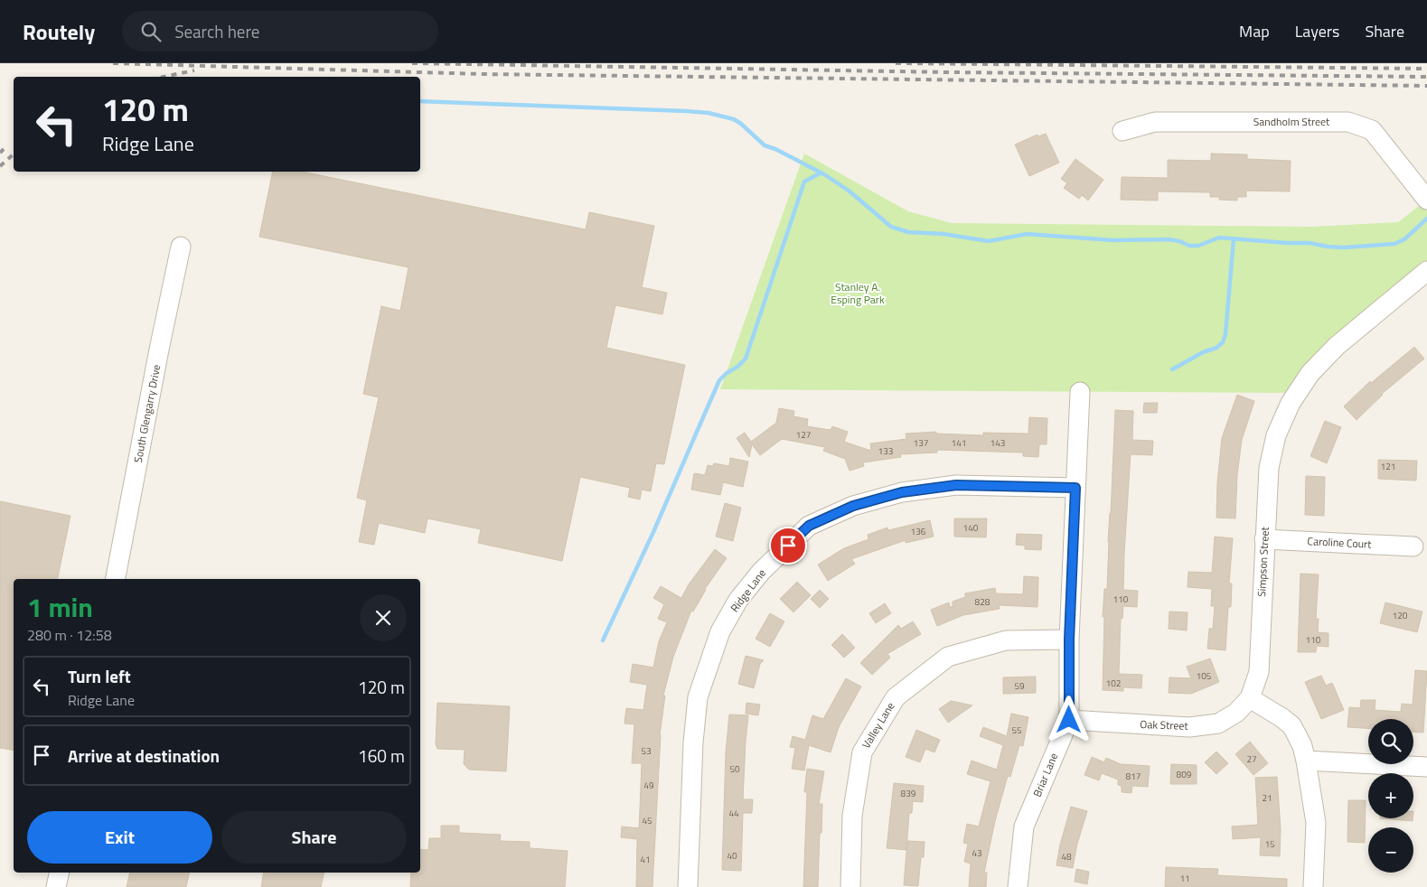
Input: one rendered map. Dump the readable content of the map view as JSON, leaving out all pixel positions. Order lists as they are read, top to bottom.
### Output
{
  "streets": {
    "street": [
      "Sandholm Street",
      "South Glengarry Drive",
      "Caroline Court",
      "Simpson Street",
      "Ridge Lane",
      "Valley Lane",
      "Oak Street",
      "Briar Lane"
    ]
  },
  "crossings": [
    ["Caroline Court", "Simpson Street"],
    ["Simpson Street", "Oak Street"],
    ["Ridge Lane", "Briar Lane"],
    ["Valley Lane", "Briar Lane"],
    ["Oak Street", "Briar Lane"]
  ],
  "parks": ["Stanley A. Esping Park"],
  "house_numbers": [
    "127",
    "137",
    "141",
    "143",
    "133",
    "121",
    "140",
    "136",
    "110",
    "828",
    "120",
    "110",
    "105",
    "102",
    "59",
    "55",
    "53",
    "27",
    "50",
    "809",
    "817",
    "49",
    "839",
    "21",
    "44",
    "45",
    "15",
    "43",
    "40",
    "48",
    "41",
    "11"
  ],
  "page": {
    "header": "Routely",
    "search": "Search here",
    "nav": ["Map", "Layers", "Share"],
    "turn": ["120 m", "Ridge Lane"],
    "heading": ["1 min", "280 m · 12:58"],
    "list": [
      {
        "name": "Turn left",
        "note": "Ridge Lane",
        "value": "120 m"
      },
      {
        "name": "Arrive at destination",
        "value": "160 m"
      }
    ],
    "map_buttons": ["+", "−"],
    "buttons": ["Exit", "Share"]
  }
}
